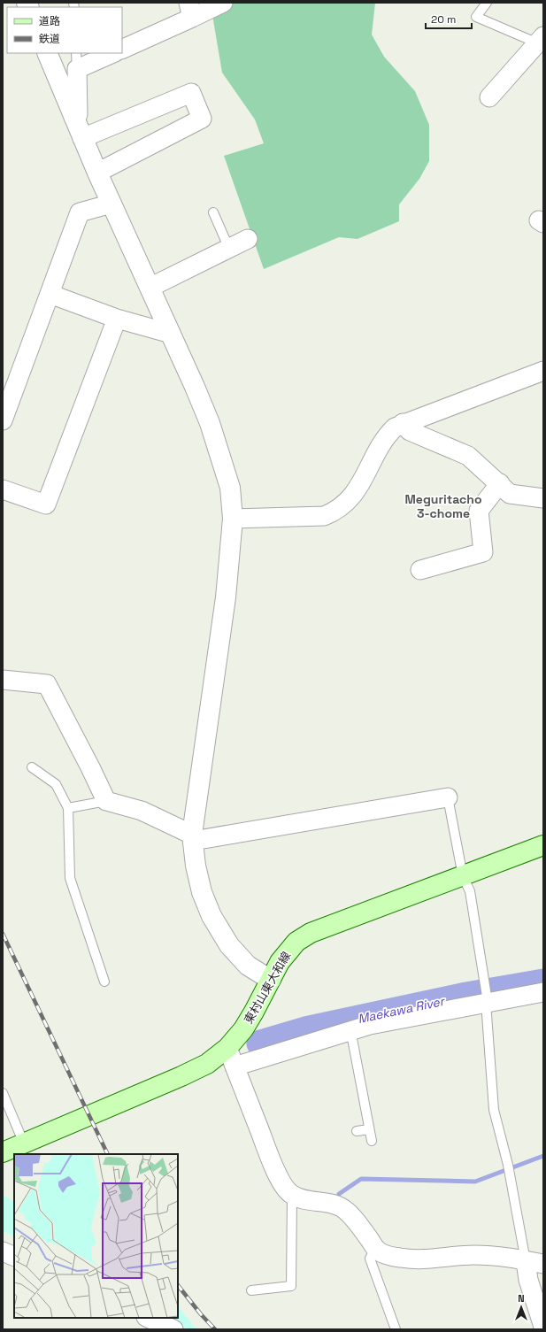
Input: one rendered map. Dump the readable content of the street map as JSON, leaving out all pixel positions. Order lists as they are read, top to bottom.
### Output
{
  "streets": {
    "main road": ["東村山東大和線"]
  },
  "districts": ["Meguritacho 3-chome"],
  "water": ["Maekawa River"],
  "legend": ["道路", "鉄道"],
  "scale_bar": "20 m",
  "north": "top"
}
